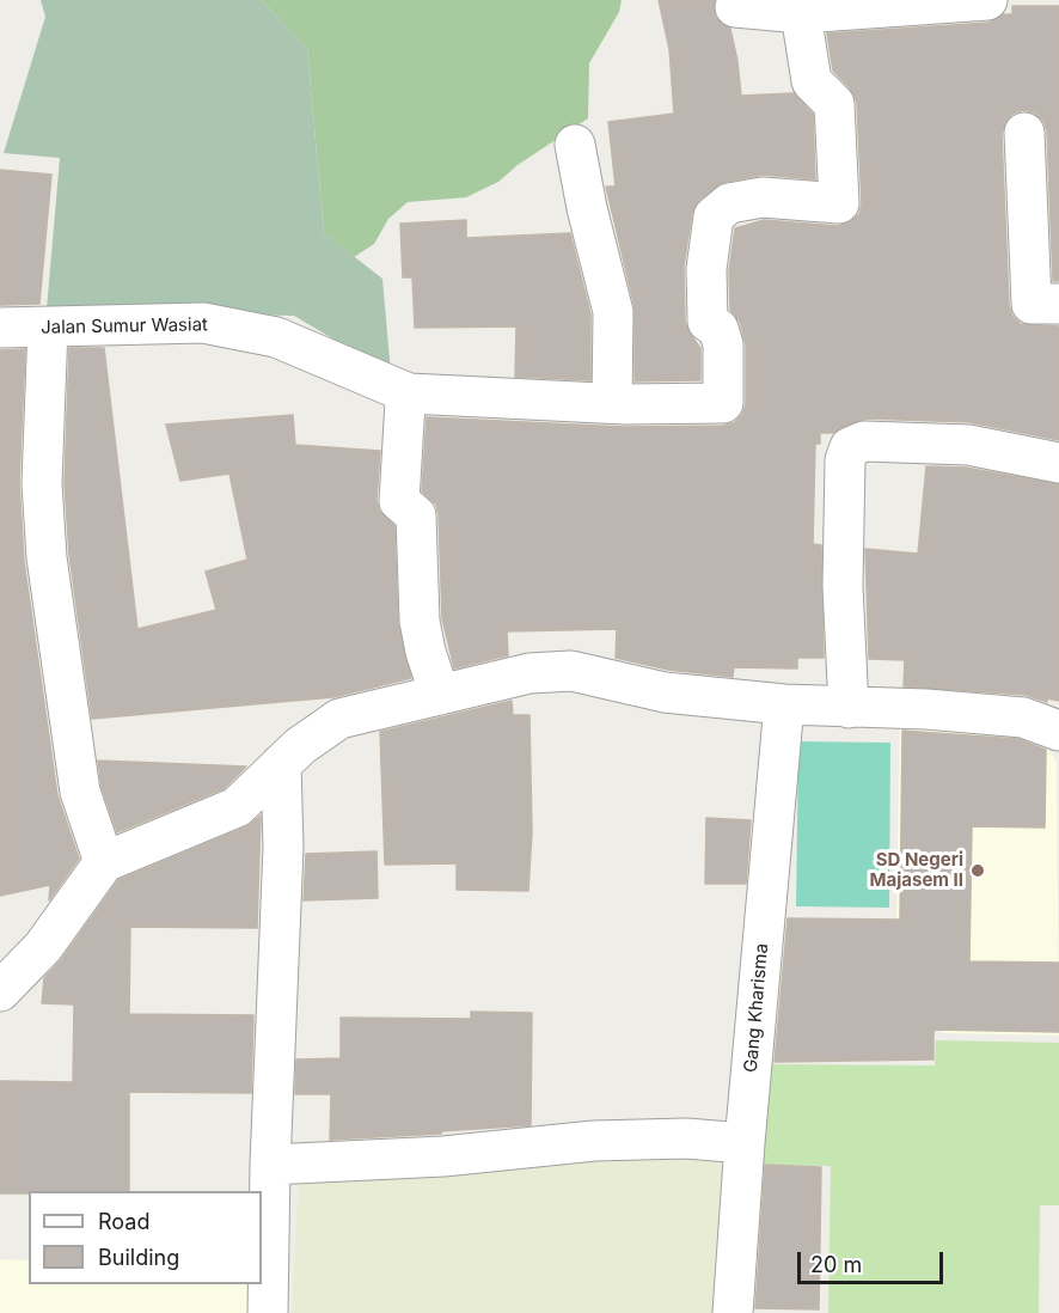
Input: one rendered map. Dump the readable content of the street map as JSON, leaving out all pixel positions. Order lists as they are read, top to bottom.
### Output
{
  "streets": {
    "street": ["Jalan Sumur Wasiat", "Gang Kharisma"]
  },
  "places": ["SD Negeri Majasem II"],
  "legend": ["Road", "Building"],
  "scale_bar": "20 m"
}
